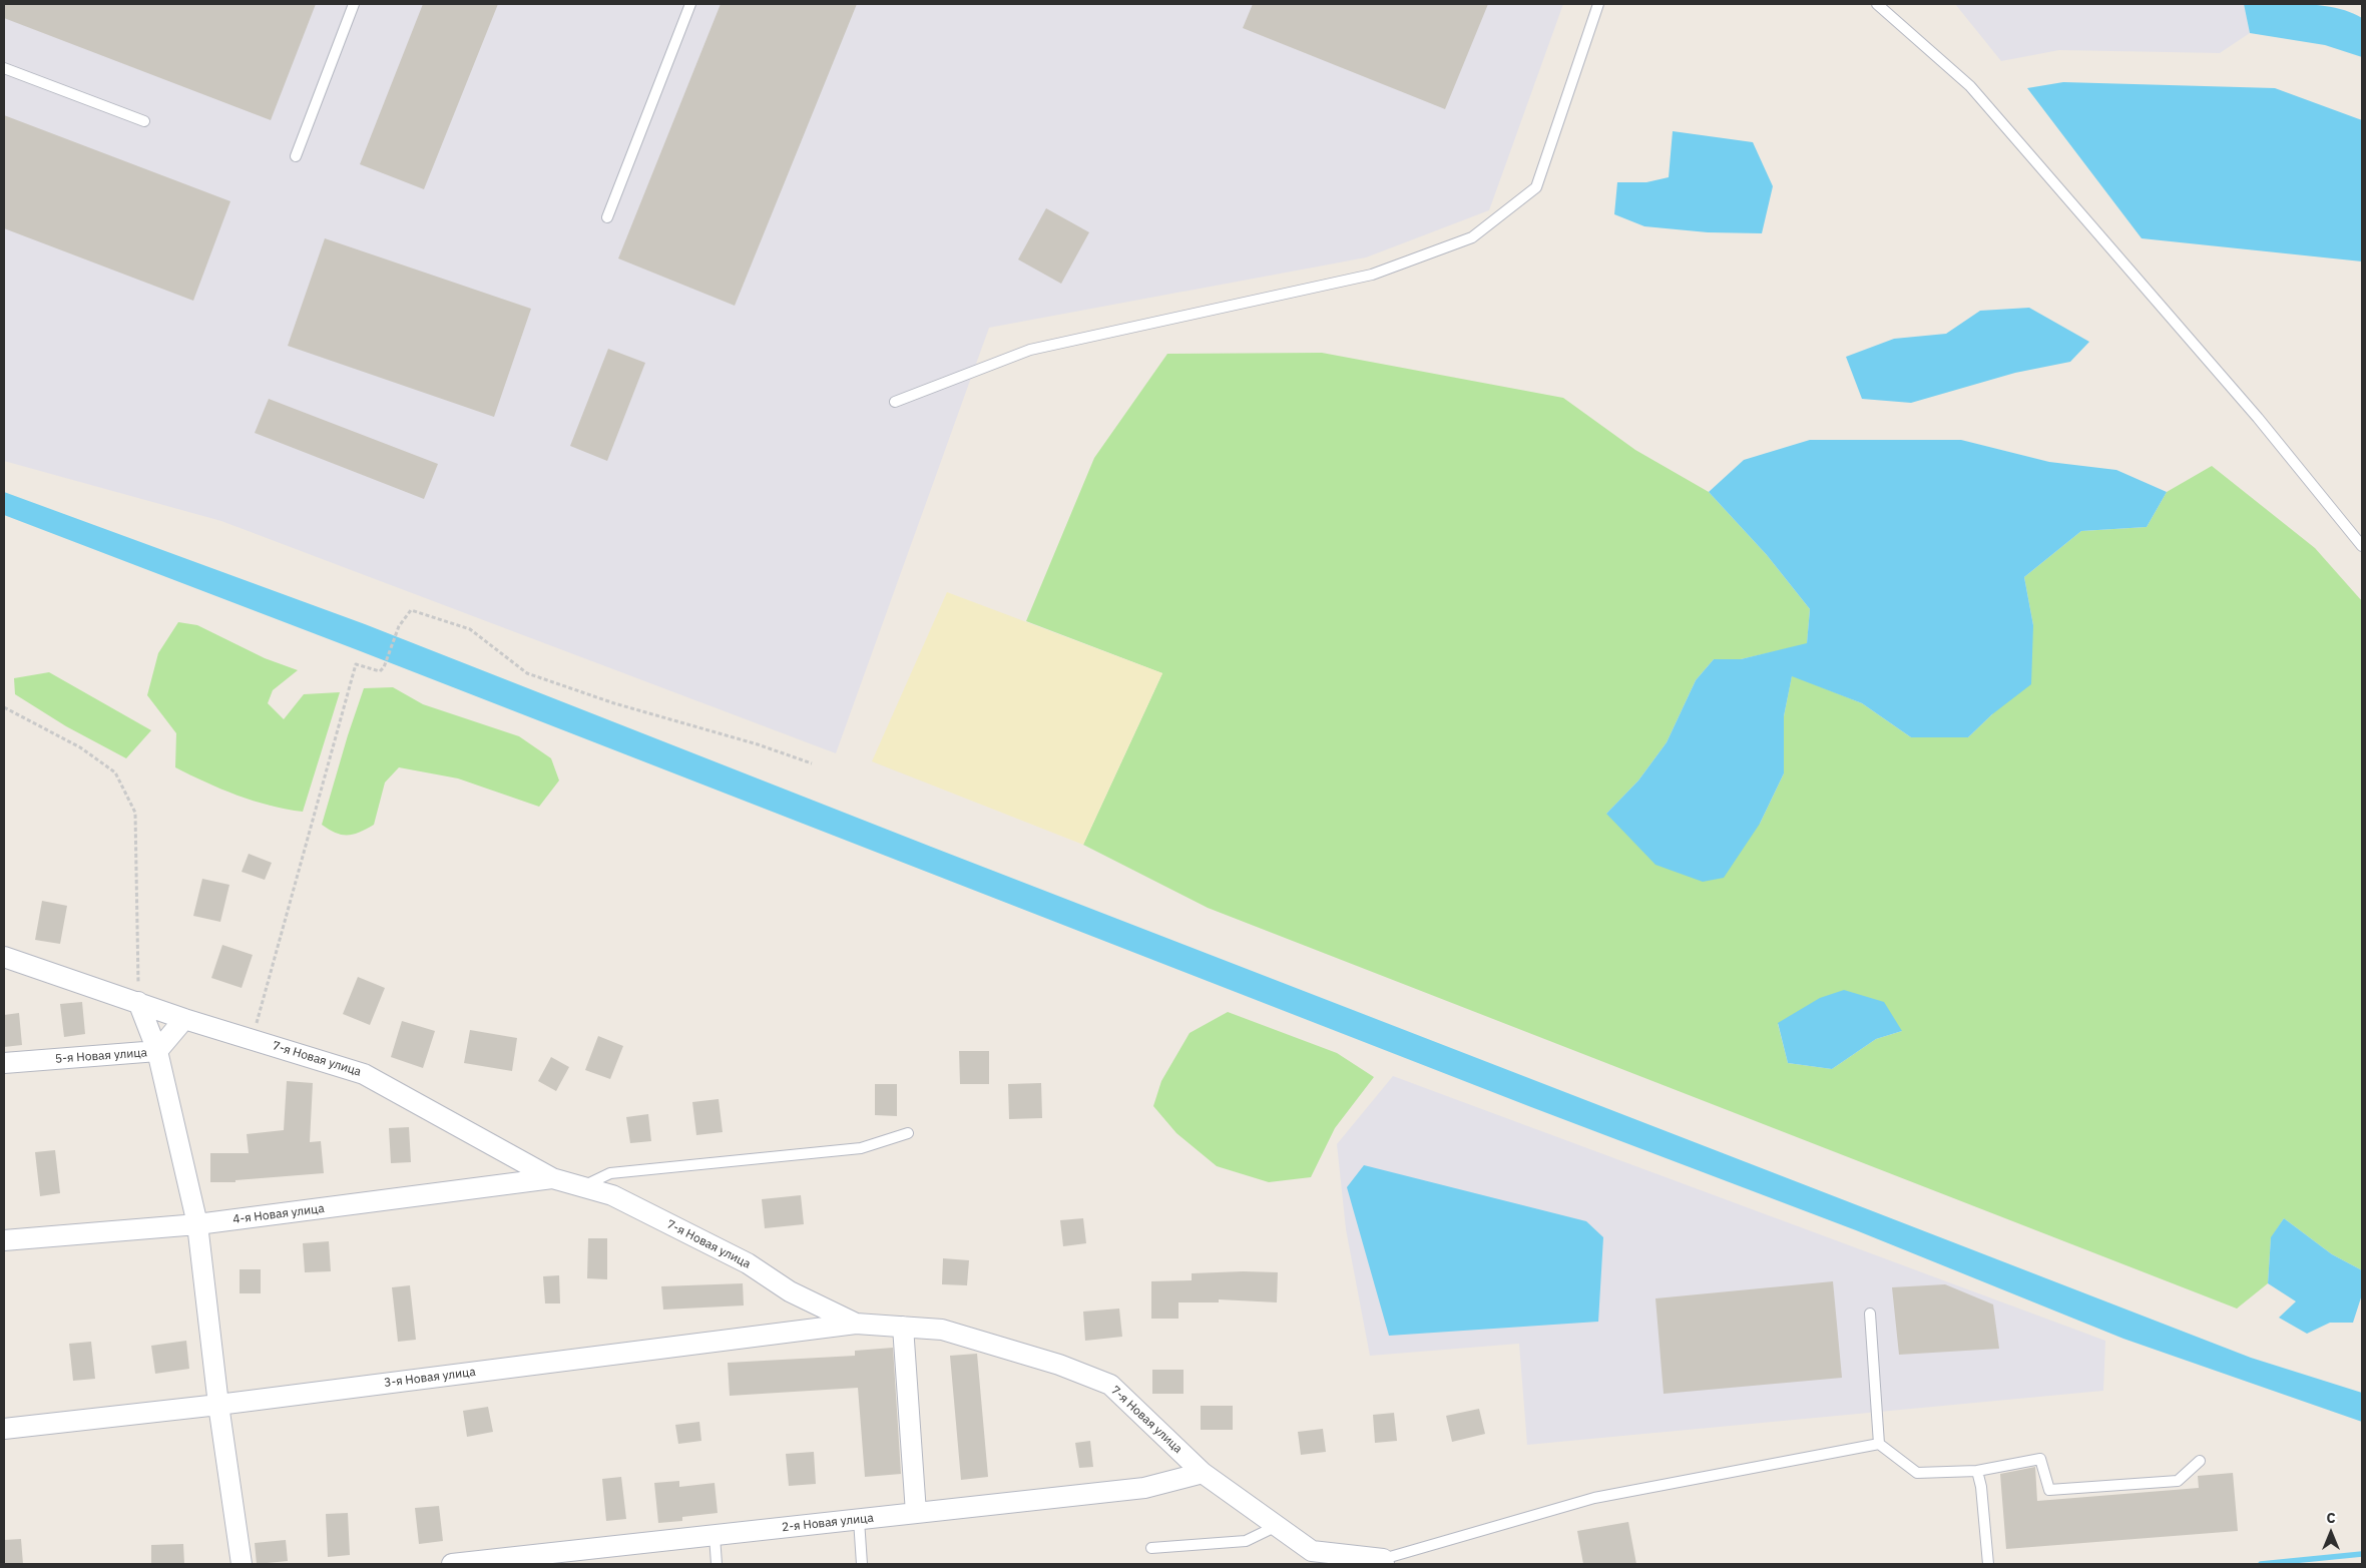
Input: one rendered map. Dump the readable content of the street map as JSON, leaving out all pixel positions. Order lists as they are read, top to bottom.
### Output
{
  "streets": {
    "street": [
      "5-я Новая улица",
      "7-я Новая улица",
      "4-я Новая улица",
      "3-я Новая улица",
      "2-я Новая улица"
    ]
  },
  "crossings": [
    ["5-я Новая улица", "7-я Новая улица"],
    ["7-я Новая улица", "4-я Новая улица"],
    ["7-я Новая улица", "3-я Новая улица"],
    ["7-я Новая улица", "2-я Новая улица"]
  ],
  "north": "top"
}
